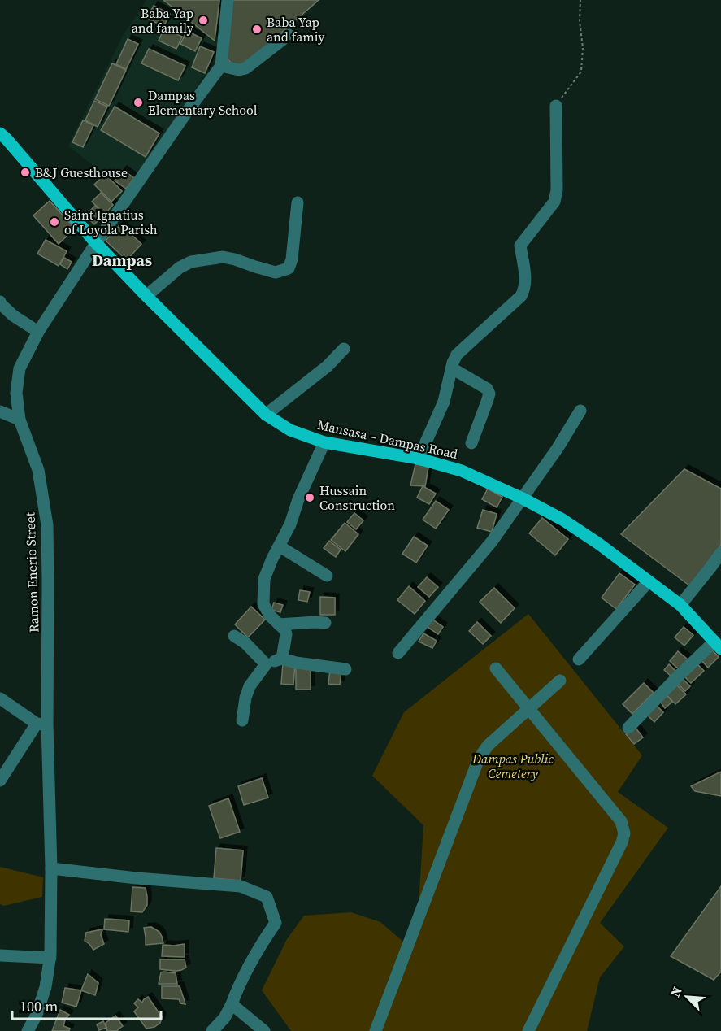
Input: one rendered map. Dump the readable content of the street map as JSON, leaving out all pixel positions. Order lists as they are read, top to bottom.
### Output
{
  "streets": {
    "main road": ["Mansasa – Dampas Road"],
    "street": ["Ramon Enerio Street"]
  },
  "crossings": [
    ["Mansasa – Dampas Road", "Ramon Enerio Street"]
  ],
  "districts": ["Dampas"],
  "parks": ["Dampas Public Cemetery"],
  "places": [
    "Baba Yap and family",
    "Baba Yap and famiy",
    "Dampas Elementary School",
    "B&J Guesthouse",
    "Saint Ignatius of Loyola Parish",
    "Hussain Construction"
  ],
  "scale_bar": "100 m",
  "north": "top left"
}
